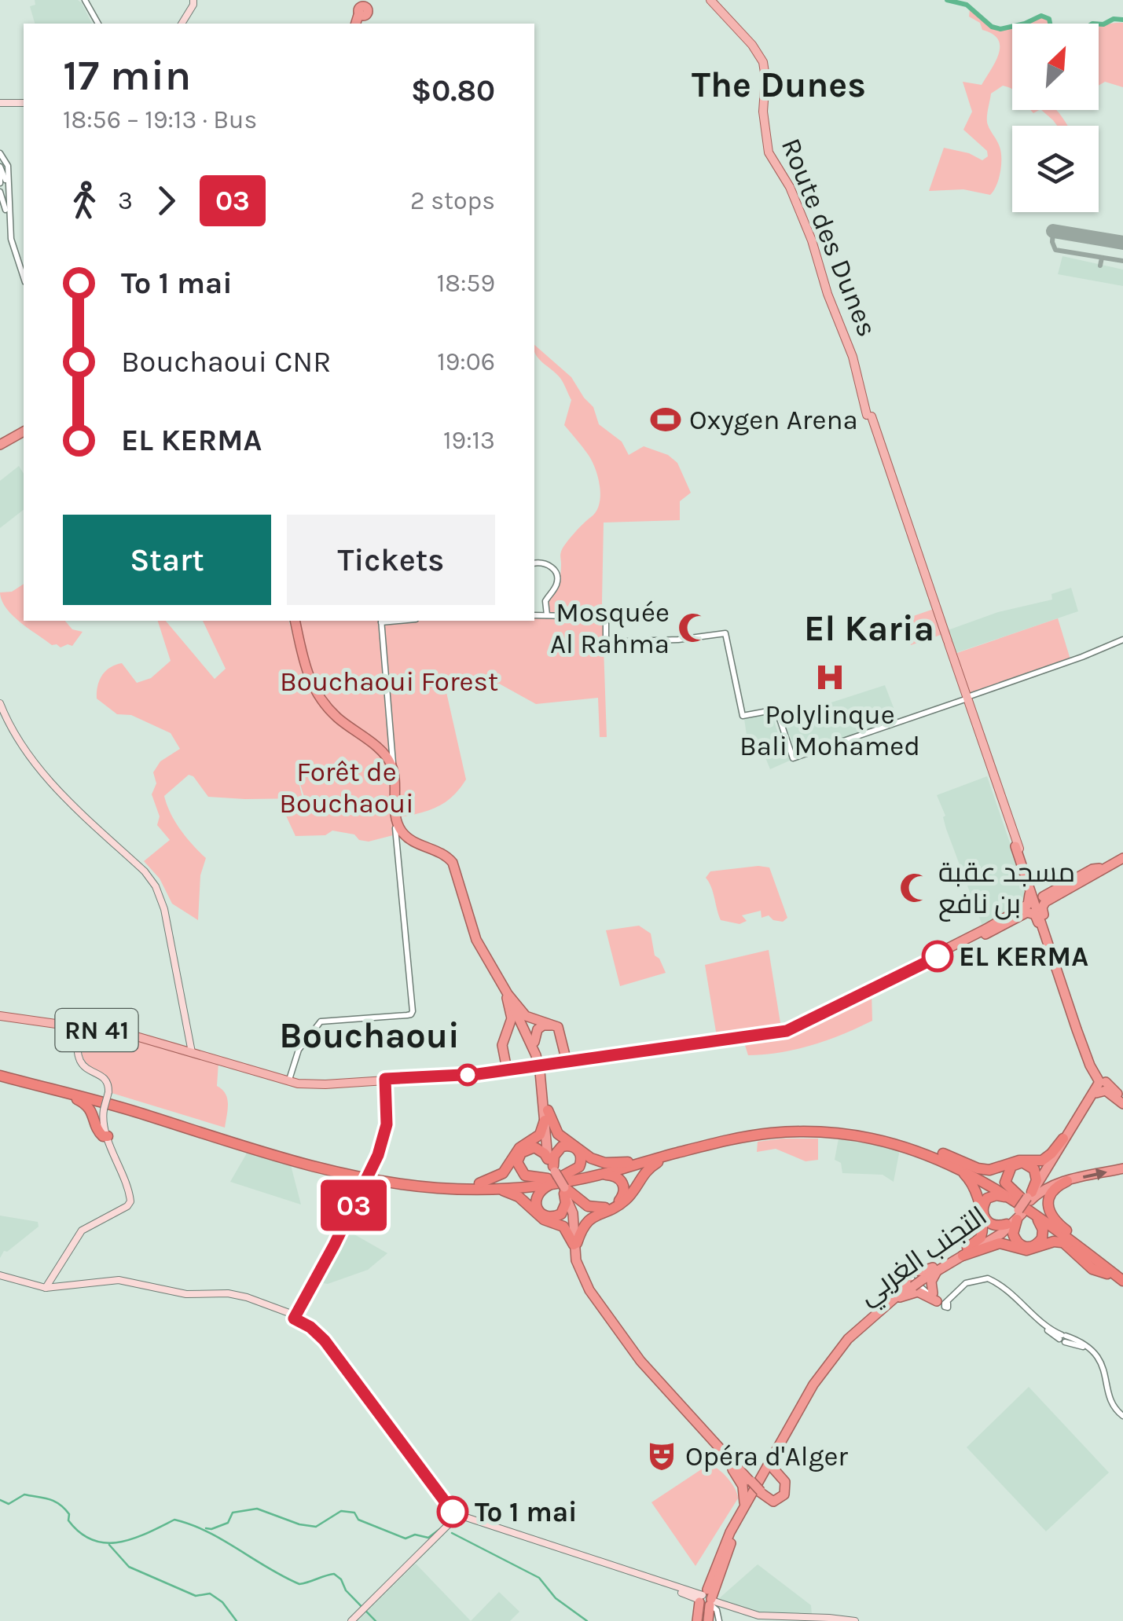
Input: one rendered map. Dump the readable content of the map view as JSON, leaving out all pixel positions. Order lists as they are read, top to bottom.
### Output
{
  "streets": {
    "highway": ["Route des Dunes", "RN 41", "التجنب الغربي"]
  },
  "districts": ["The Dunes", "El Karia", "Bouchaoui"],
  "parks": ["Bouchaoui Forest", "Forêt de Bouchaoui"],
  "places": {
    "sports": ["Oxygen Arena"],
    "mosque": ["Mosquée Al Rahma", "مسجد عقبة بن نافع"],
    "hospital": ["Polylinque Bali Mohamed"],
    "other": ["EL KERMA", "To 1 mai"],
    "theatre": ["Opéra d'Alger"]
  },
  "lines": ["bus line 03"],
  "north": "top right",
  "page": {
    "on_map": "03",
    "heading": ["17 min", "18:56 – 19:13 · Bus", "$0.80"],
    "legs": ["3", "03", "2 stops"],
    "list": [
      {
        "name": "To 1 mai",
        "value": "18:59"
      },
      {
        "name": "Bouchaoui CNR",
        "value": "19:06"
      },
      {
        "name": "EL KERMA",
        "value": "19:13"
      }
    ],
    "buttons": ["Start", "Tickets"]
  }
}
